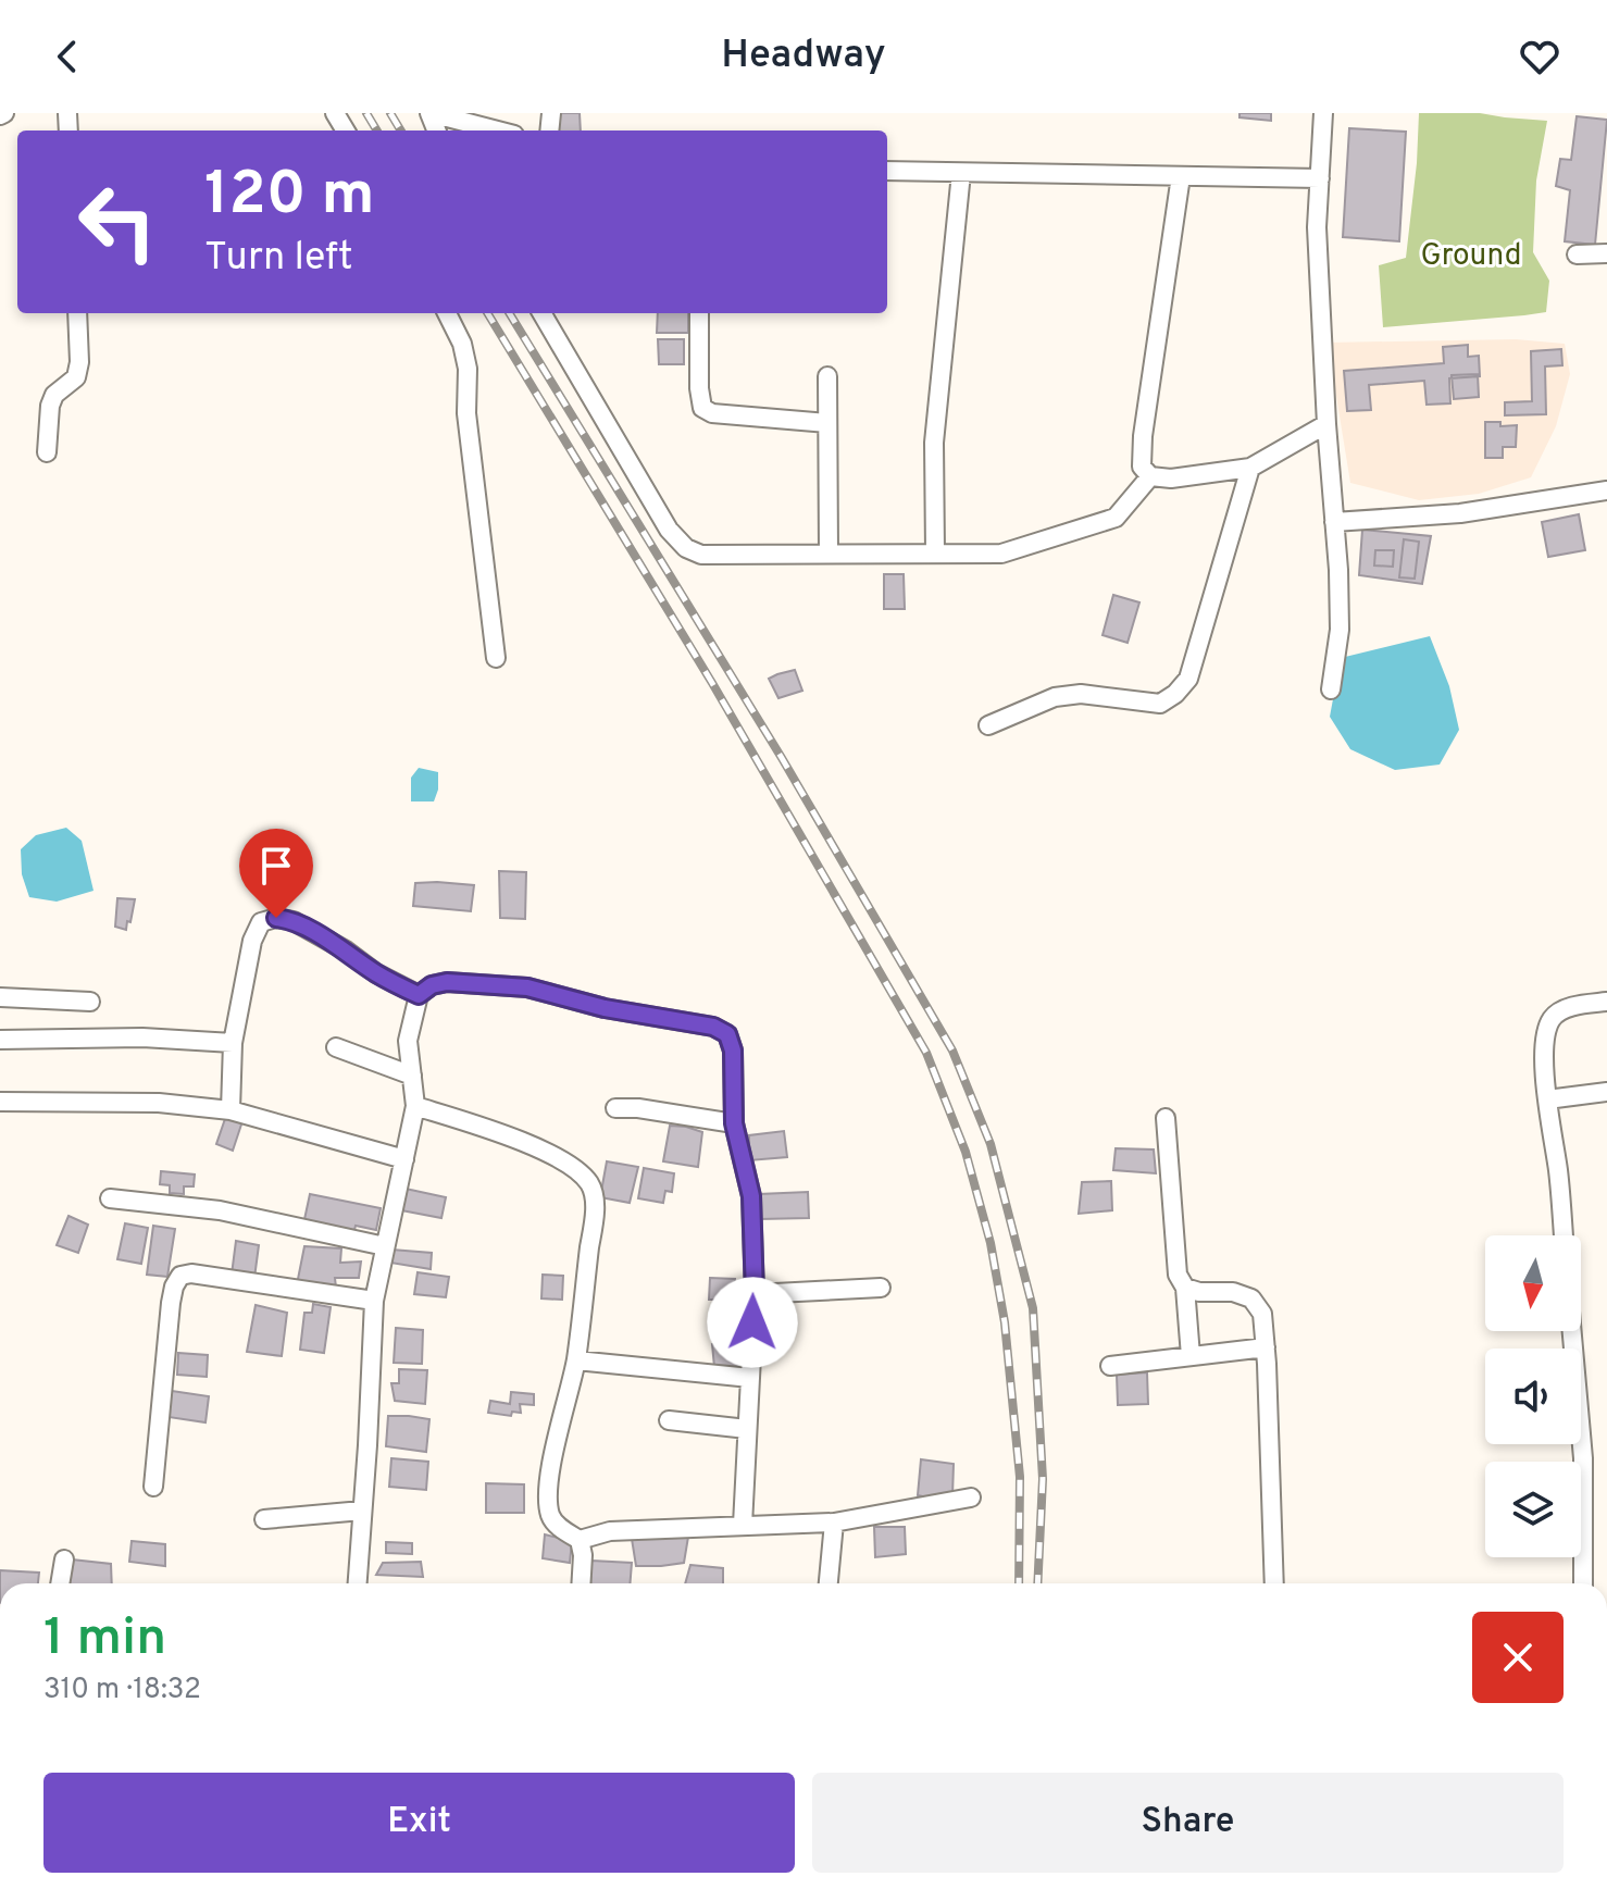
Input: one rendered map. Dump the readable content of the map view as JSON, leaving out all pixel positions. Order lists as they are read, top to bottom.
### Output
{
  "parks": ["Ground"],
  "north": "bottom",
  "page": {
    "header": "Headway",
    "turn": ["120 m", "Turn left"],
    "heading": ["1 min", "310 m · 18:32"],
    "buttons": ["Exit", "Share"]
  }
}
